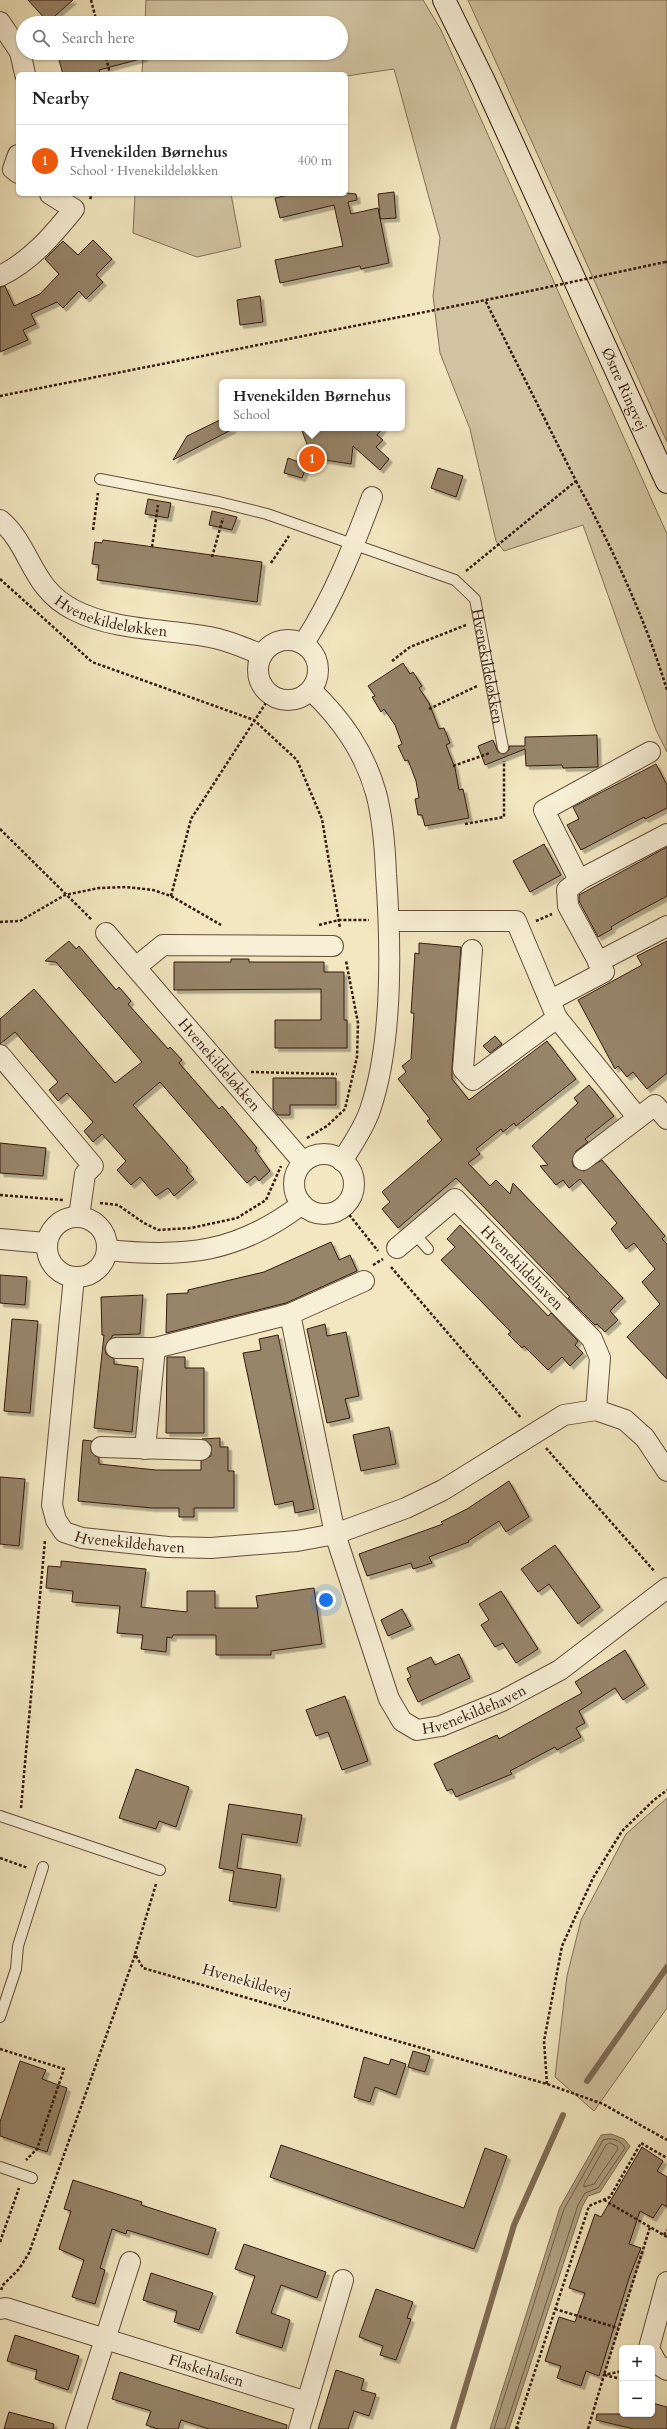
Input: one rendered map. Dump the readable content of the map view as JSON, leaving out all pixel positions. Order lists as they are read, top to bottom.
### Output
{
  "streets": {
    "main road": ["Østre Ringvej"],
    "street": ["Hvenekildeløkken", "Hvenekildehaven", "Flaskehalsen"],
    "path": ["Hvenekildevej"]
  },
  "page": {
    "search": "Search here",
    "heading": "Nearby",
    "list": [
      {
        "mark": "1",
        "name": "Hvenekilden Børnehus",
        "note": "School · Hvenekildeløkken",
        "value": "400 m"
      }
    ],
    "popup": ["Hvenekilden Børnehus", "School"],
    "pins": "1",
    "map_buttons": ["+", "−"]
  }
}
